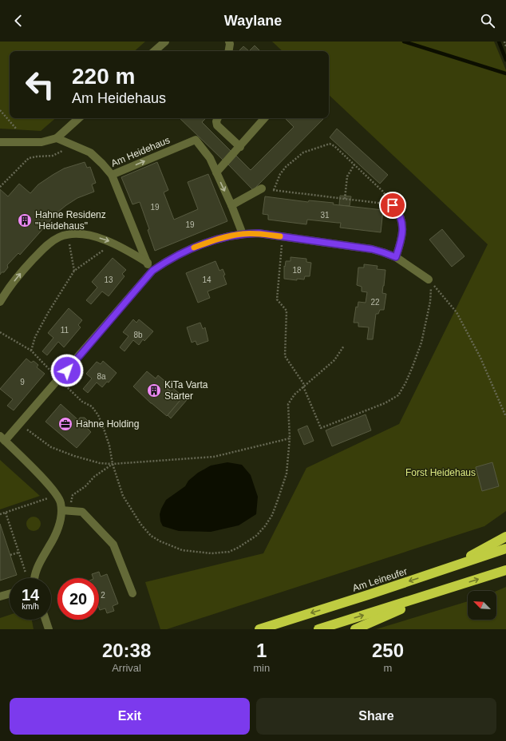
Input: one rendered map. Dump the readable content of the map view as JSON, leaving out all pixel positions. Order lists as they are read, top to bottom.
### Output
{
  "streets": {
    "highway": ["Am Leineufer"],
    "lane": ["Am Heidehaus"]
  },
  "one_way": ["Am Heidehaus"],
  "parks": ["Forst Heidehaus"],
  "places": {
    "building": ["Hahne Residenz \"Heidehaus\"", "KiTa Varta Starter"],
    "office": ["Hahne Holding"]
  },
  "house_numbers": [
    "19",
    "31",
    "19",
    "18",
    "13",
    "14",
    "22",
    "11",
    "8b",
    "8a",
    "9",
    "2"
  ],
  "north": "top left",
  "page": {
    "header": "Waylane",
    "turn": ["220 m", "Am Heidehaus"],
    "speed": "14 km/h",
    "limit": "20",
    "eta": [
      "20:38",
      "Arrival",
      "1",
      "min",
      "250",
      "m"
    ],
    "buttons": ["Exit", "Share"]
  }
}
